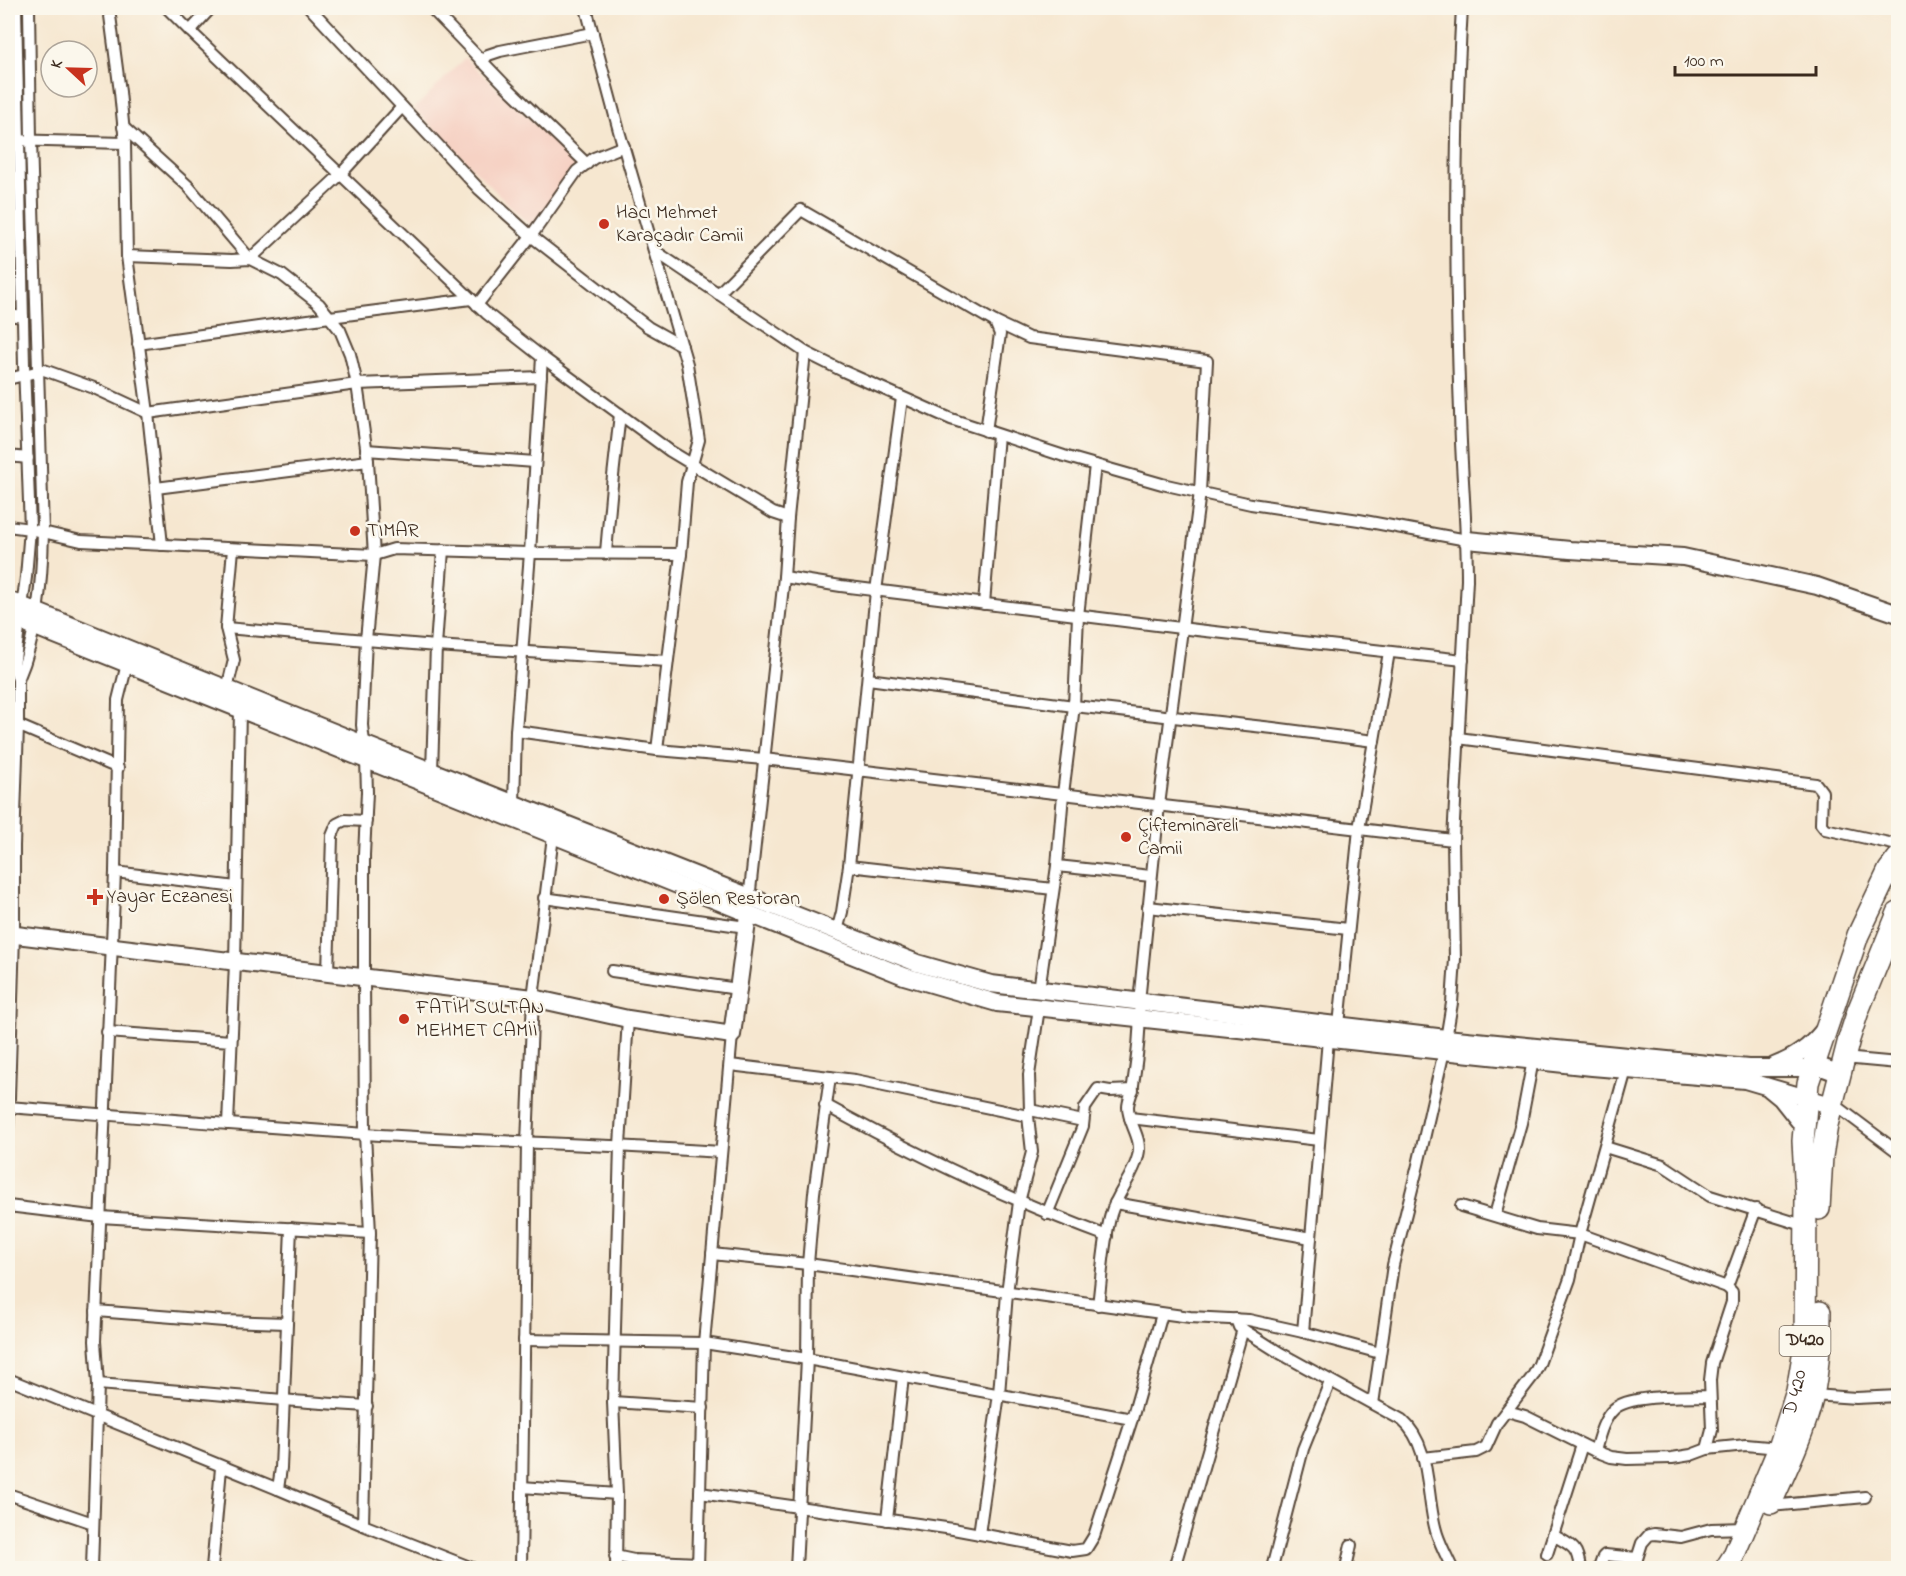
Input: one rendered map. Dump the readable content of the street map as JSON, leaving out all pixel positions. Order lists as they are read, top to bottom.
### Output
{
  "streets": {
    "highway": ["D420", "D 420"]
  },
  "crossings": [
    ["D420", "D 420"]
  ],
  "places": {
    "other": [
      "Hacı Mehmet Karaçadır Camii",
      "TIMAR",
      "Çifteminareli Camii",
      "Şölen Restoran",
      "FATİH SULTAN MEHMET CAMİİ"
    ],
    "health": ["Yayar Eczanesi"]
  },
  "scale_bar": "100 m",
  "north": "left"
}
